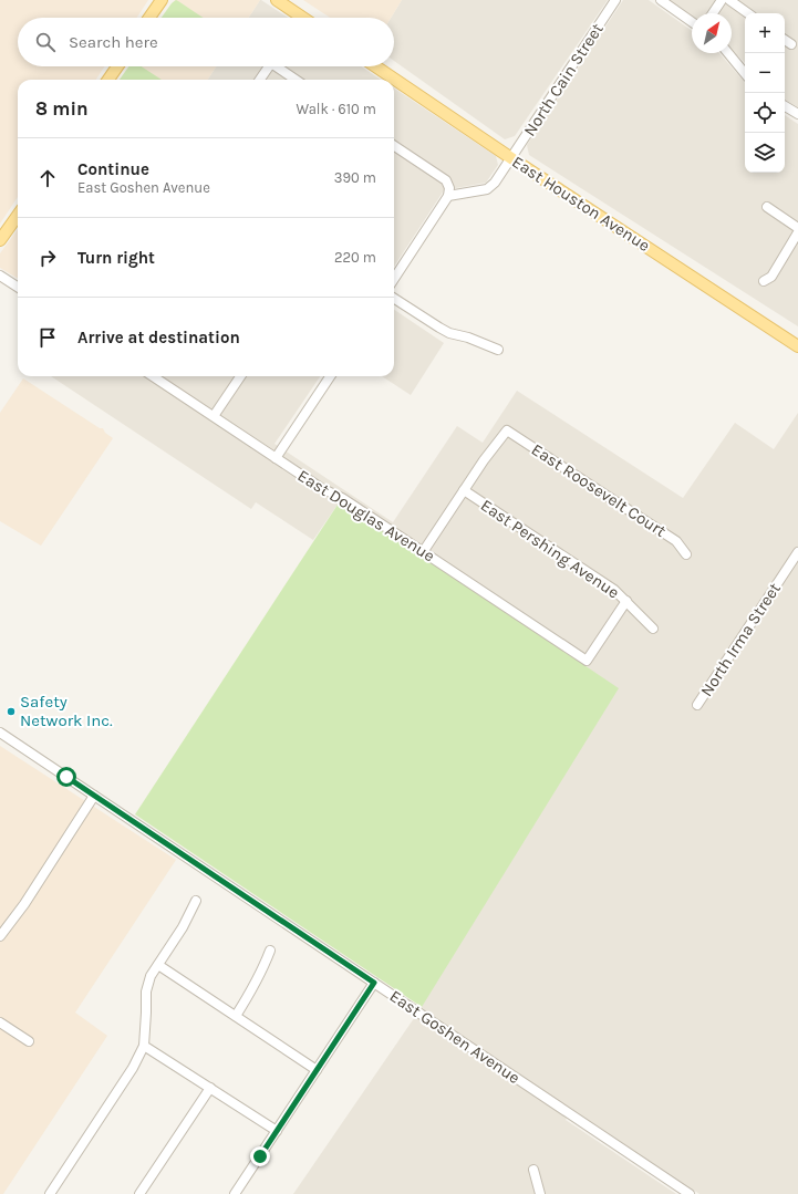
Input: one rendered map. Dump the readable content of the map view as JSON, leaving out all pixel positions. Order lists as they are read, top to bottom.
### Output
{
  "streets": {
    "main road": ["East Houston Avenue"],
    "street": [
      "North Cain Street",
      "East Roosevelt Court",
      "East Douglas Avenue",
      "East Pershing Avenue",
      "North Irma Street",
      "East Goshen Avenue"
    ]
  },
  "crossings": [
    ["North Cain Street", "East Houston Avenue"],
    ["East Roosevelt Court", "East Pershing Avenue"],
    ["East Douglas Avenue", "East Pershing Avenue"]
  ],
  "places": ["Safety Network Inc."],
  "north": "top right",
  "page": {
    "map_buttons": ["+", "−"],
    "search": "Search here",
    "heading": ["8 min", "Walk · 610 m"],
    "list": [
      ["Continue", "East Goshen Avenue", "390 m"],
      ["Turn right", "220 m"],
      "Arrive at destination"
    ]
  }
}
